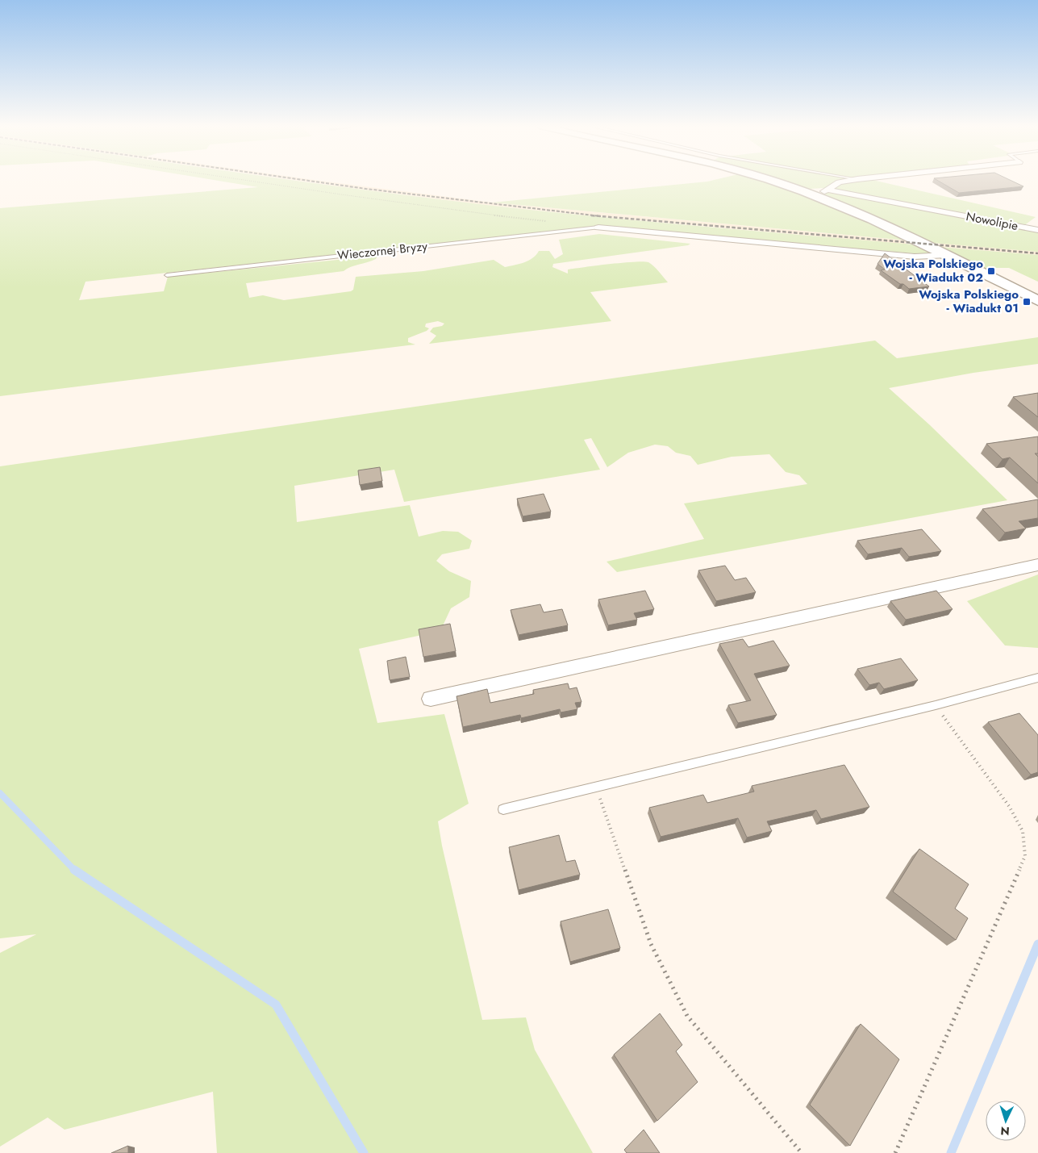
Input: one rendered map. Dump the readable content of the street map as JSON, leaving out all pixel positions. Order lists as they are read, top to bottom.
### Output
{
  "streets": {
    "street": ["Nowolipie"],
    "lane": ["Wieczornej Bryzy"]
  },
  "places": {
    "transit": ["Wojska Polskiego - Wiadukt 02", "Wojska Polskiego - Wiadukt 01"]
  },
  "north": "bottom"
}
